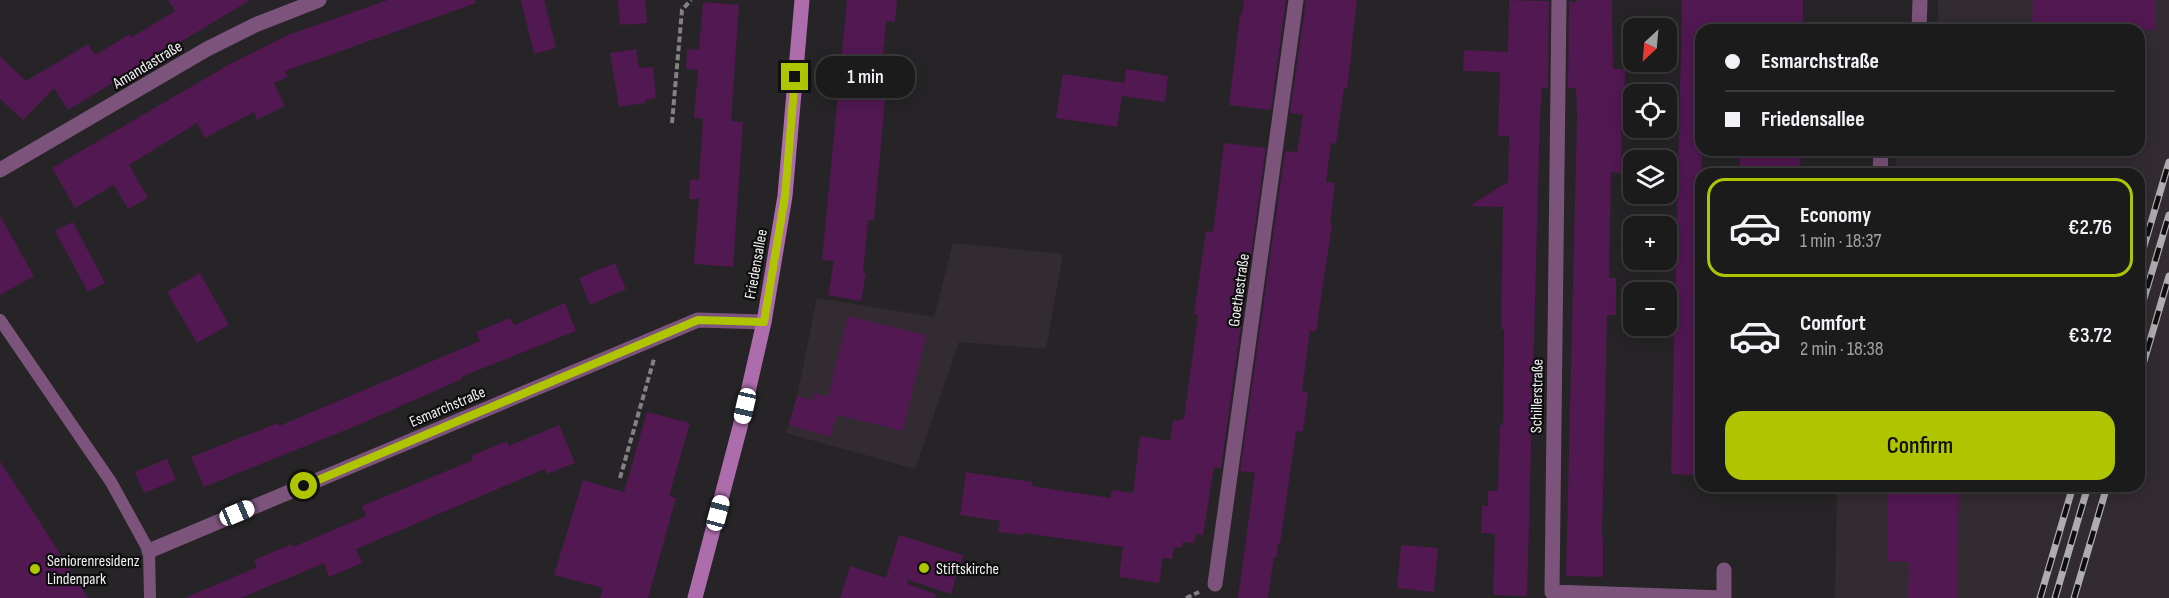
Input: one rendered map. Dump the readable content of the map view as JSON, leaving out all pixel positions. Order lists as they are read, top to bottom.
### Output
{
  "streets": {
    "main road": ["Friedensallee"],
    "street": [
      "Amandastraße",
      "Goethestraße",
      "Schillerstraße",
      "Esmarchstraße"
    ]
  },
  "crossings": [
    ["Friedensallee", "Esmarchstraße"]
  ],
  "places": ["Stiftskirche", "Seniorenresidenz Lindenpark"],
  "north": "bottom left",
  "page": {
    "map_buttons": ["+", "−"],
    "banner": ["Esmarchstraße", "Friedensallee"],
    "bubble": "1 min",
    "list": [
      {
        "name": "Economy",
        "note": "1 min · 18:37",
        "value": "€2.76"
      },
      {
        "name": "Comfort",
        "note": "2 min · 18:38",
        "value": "€3.72"
      }
    ],
    "buttons": "Confirm"
  }
}
